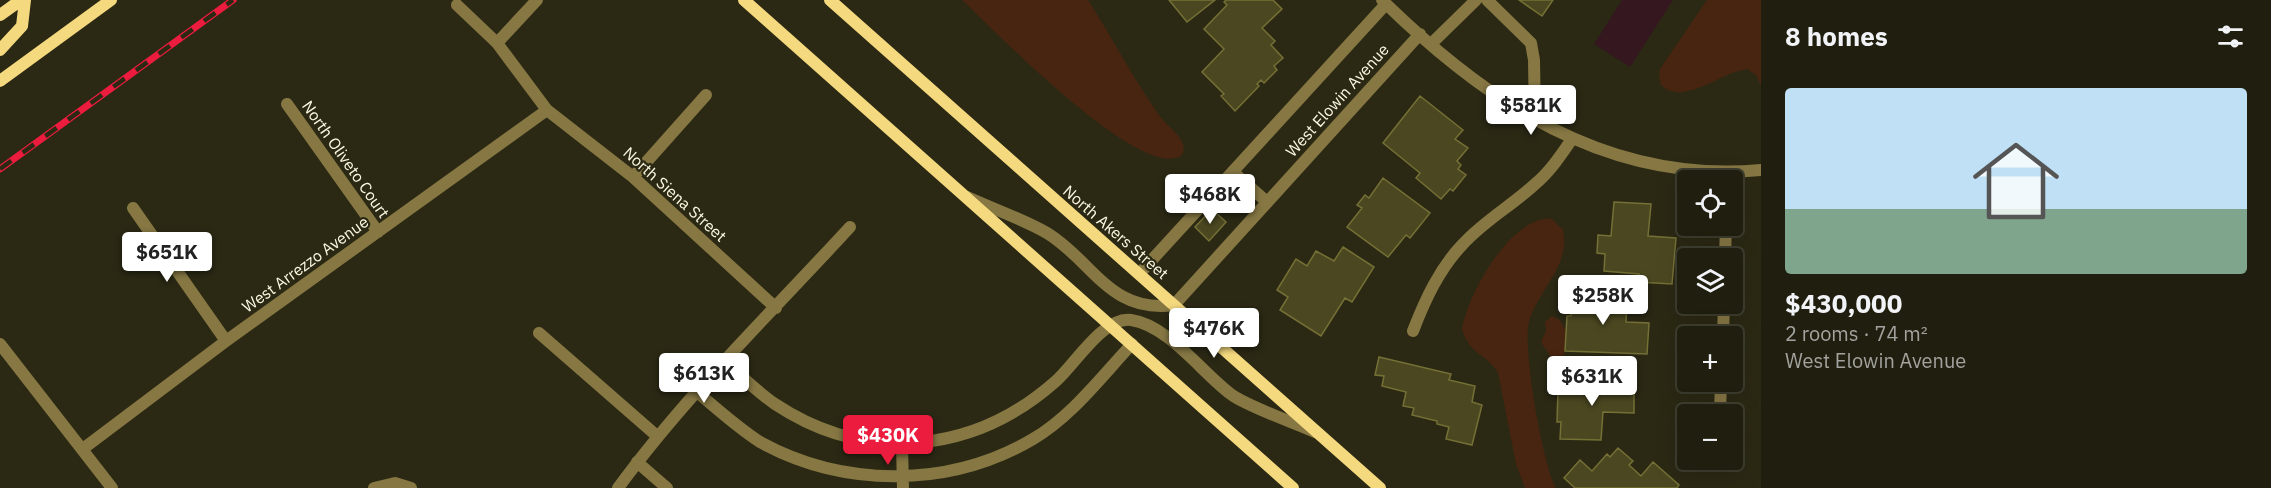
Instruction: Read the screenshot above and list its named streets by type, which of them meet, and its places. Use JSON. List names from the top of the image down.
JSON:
{
  "streets": {
    "main road": ["North Akers Street"],
    "street": [
      "West Elowin Avenue",
      "North Oliveto Court",
      "North Siena Street",
      "West Arrezzo Avenue"
    ]
  },
  "crossings": [
    ["West Elowin Avenue", "North Akers Street"],
    ["North Oliveto Court", "West Arrezzo Avenue"],
    ["North Siena Street", "West Arrezzo Avenue"]
  ],
  "page": {
    "heading": "8 homes",
    "list": [
      {
        "name": "$430,000",
        "note": "2 rooms · 74 m² · West Elowin Avenue"
      }
    ],
    "price": [
      "$581K",
      "$468K",
      "$651K",
      "$258K",
      "$476K",
      "$613K",
      "$631K",
      "$430K"
    ],
    "map_buttons": ["+", "−"]
  }
}
